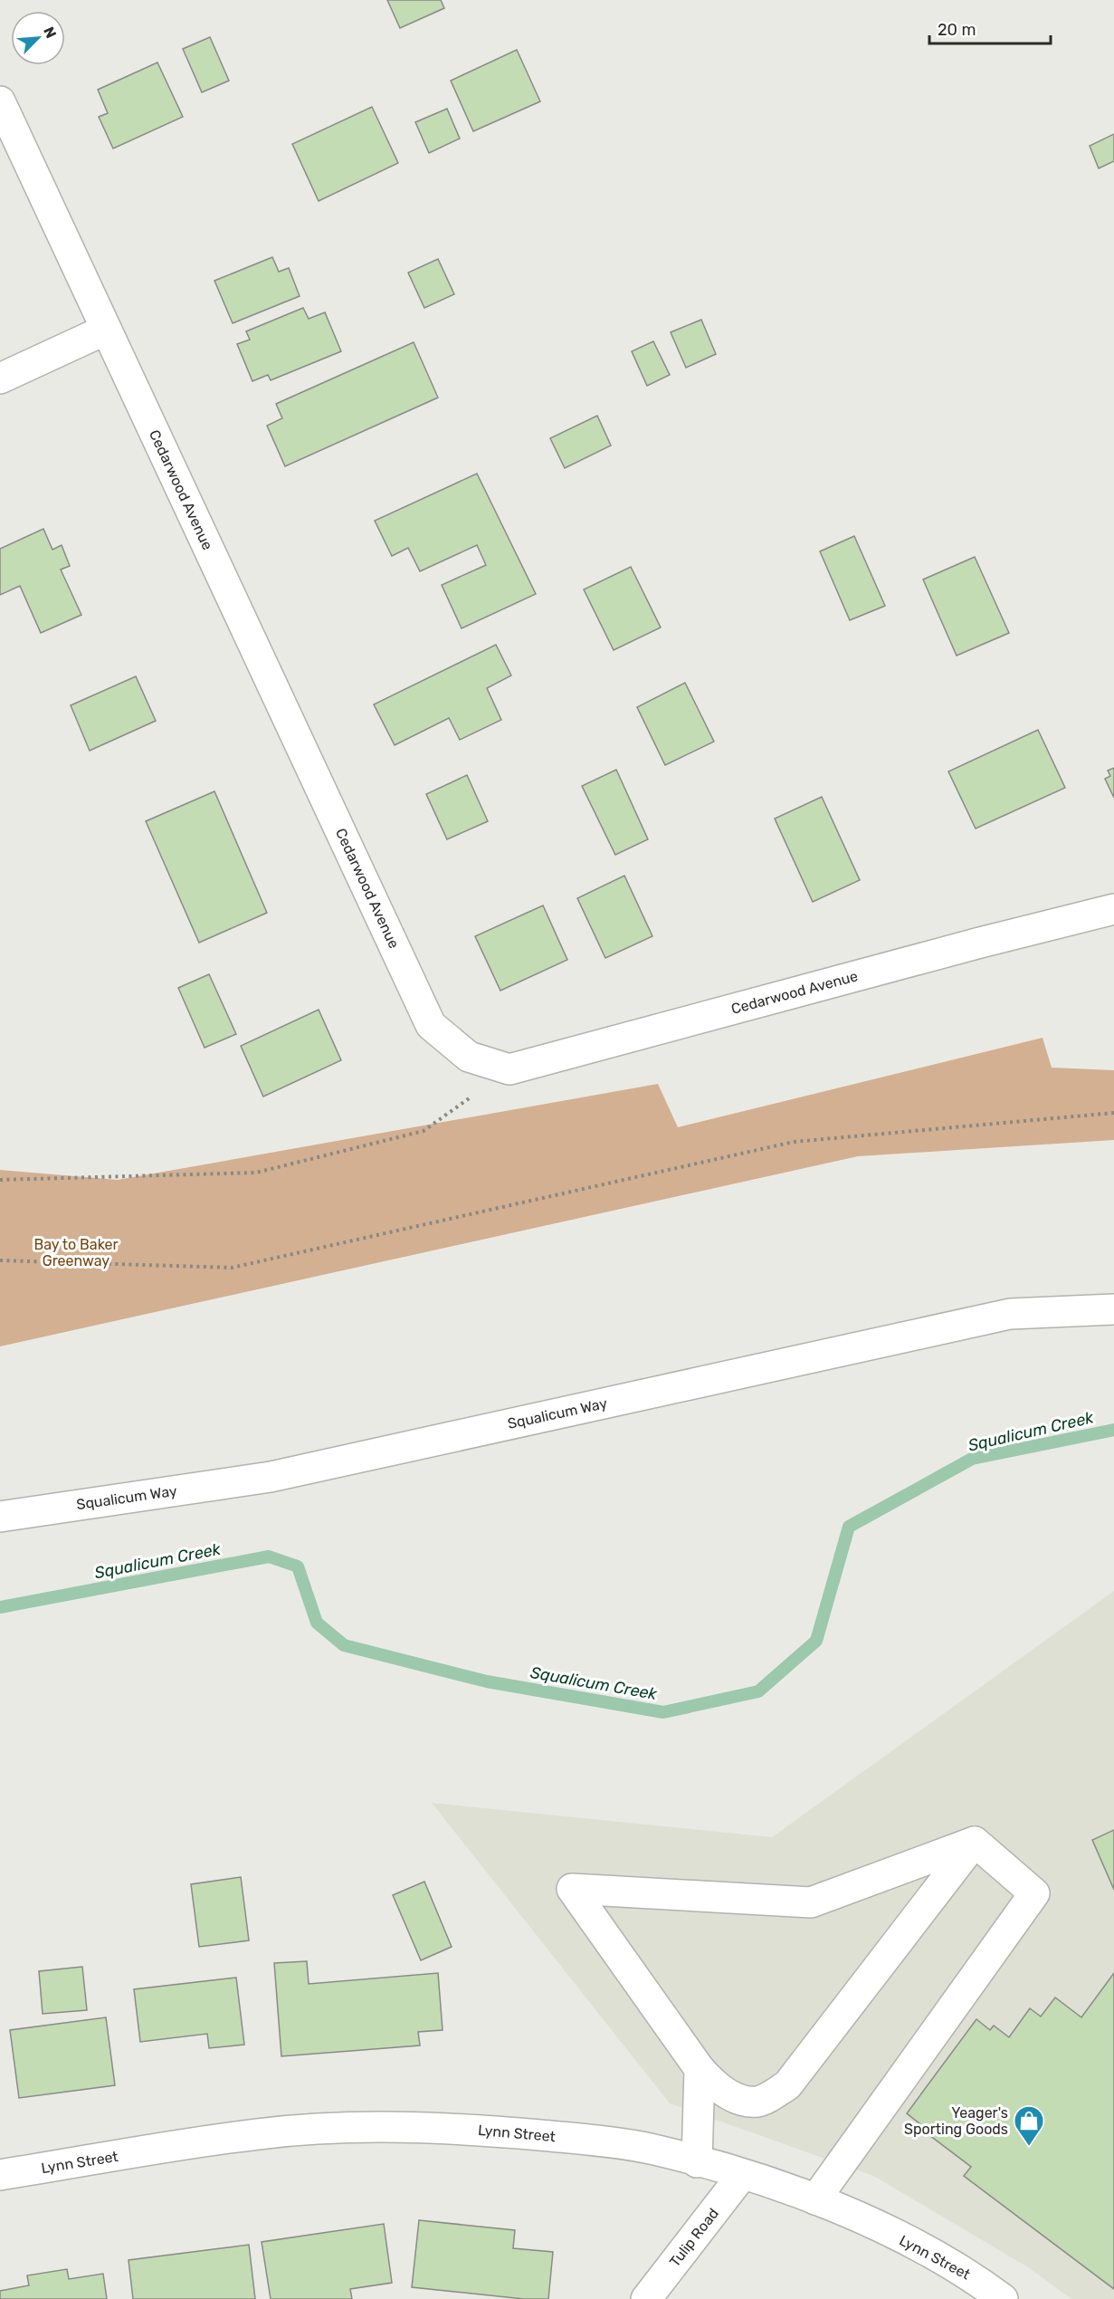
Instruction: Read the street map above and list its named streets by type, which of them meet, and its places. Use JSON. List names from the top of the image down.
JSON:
{
  "streets": {
    "street": [
      "Cedarwood Avenue",
      "Squalicum Way",
      "Lynn Street",
      "Tulip Road"
    ]
  },
  "crossings": [
    ["Lynn Street", "Tulip Road"]
  ],
  "water": ["Squalicum Creek"],
  "parks": ["Bay to Baker Greenway"],
  "places": {
    "shop": ["Yeager's Sporting Goods"]
  },
  "scale_bar": "20 m",
  "north": "top right"
}
